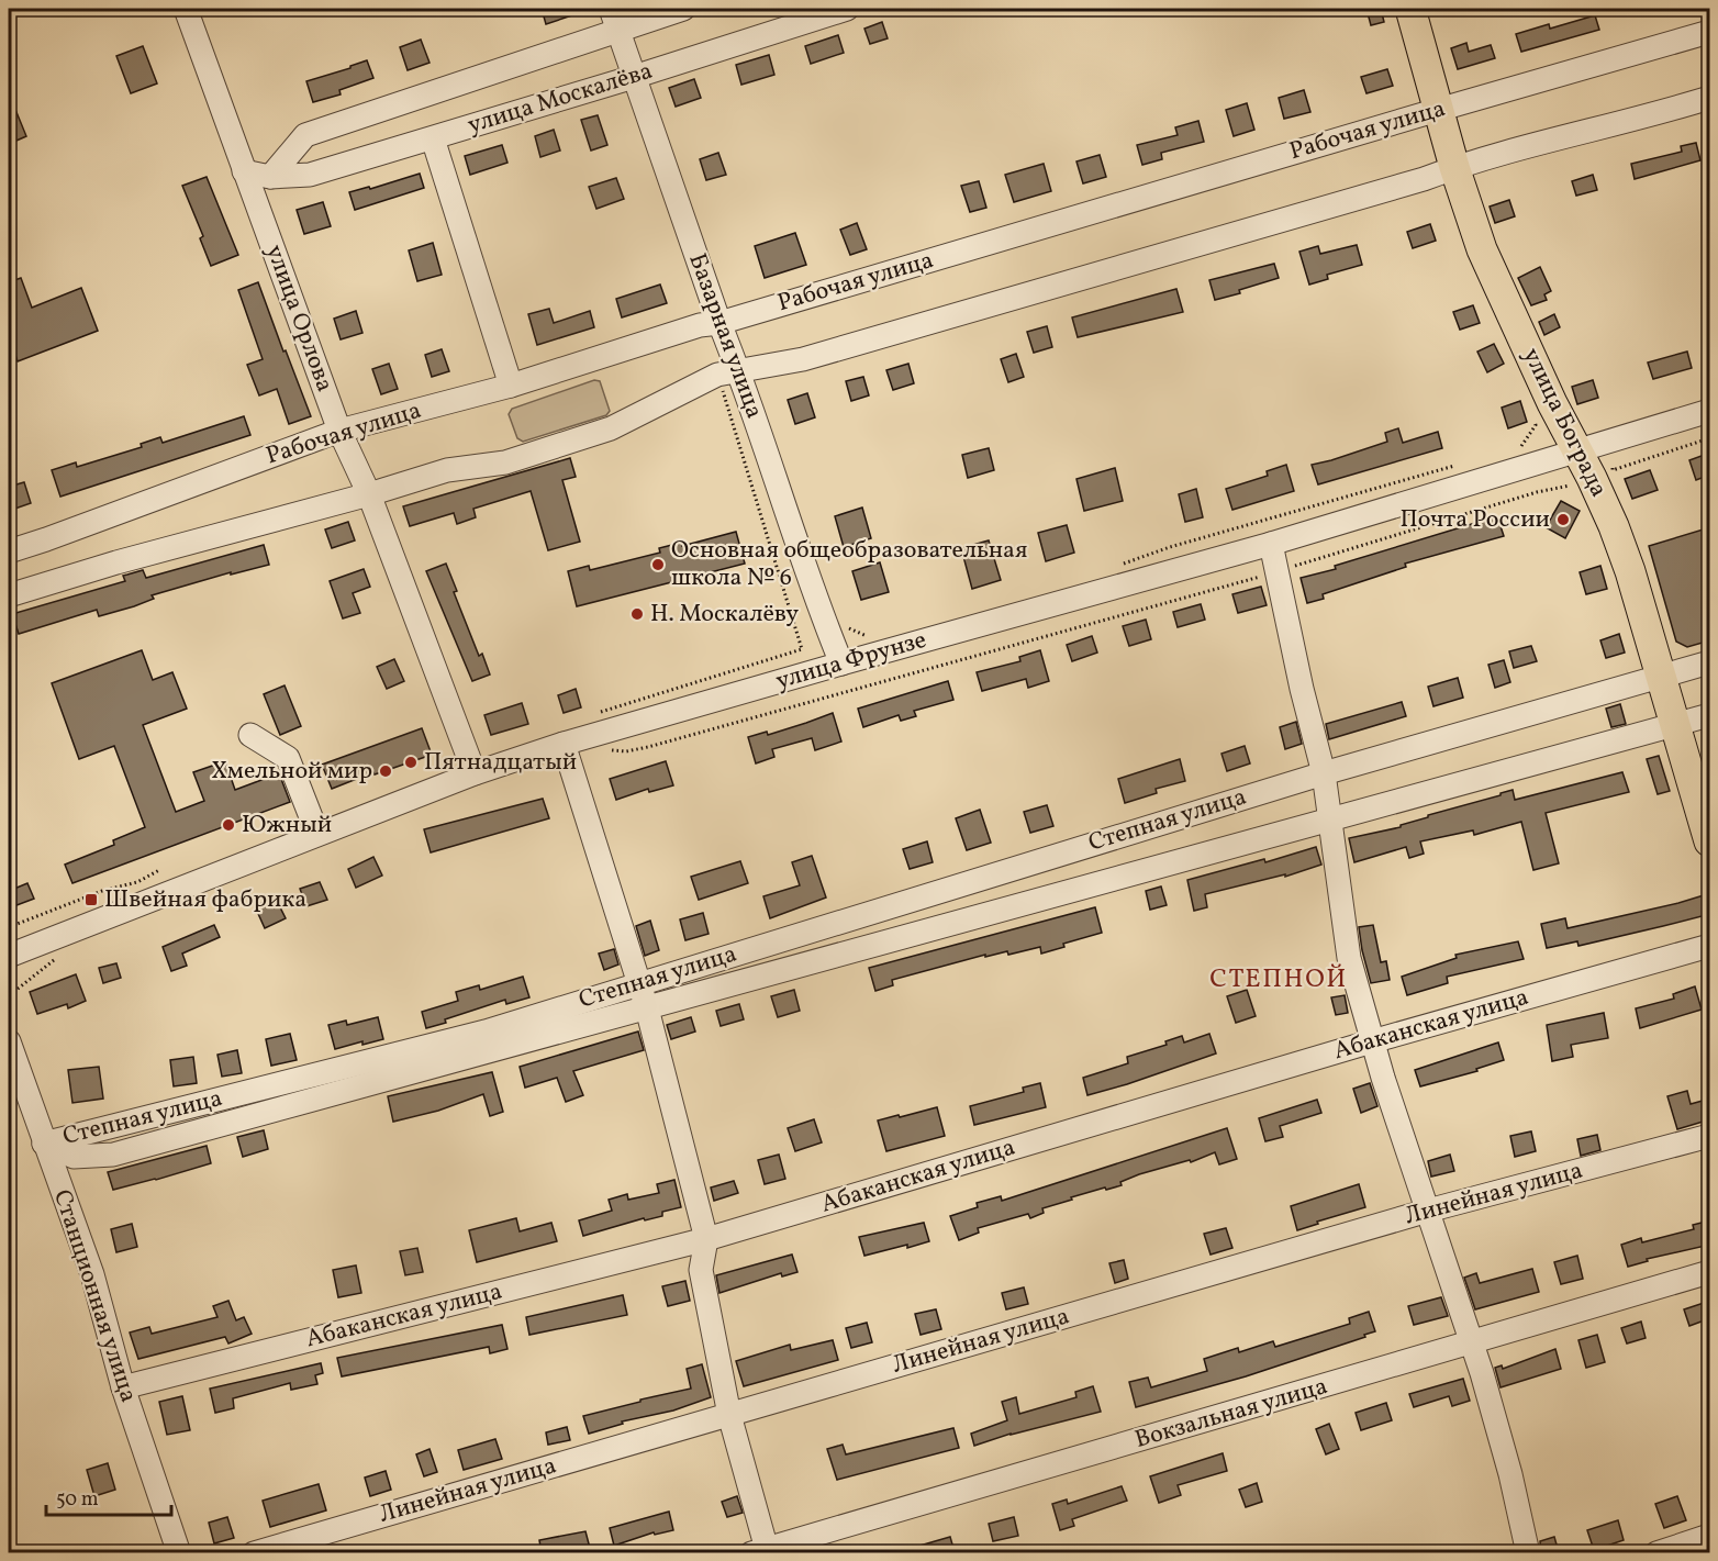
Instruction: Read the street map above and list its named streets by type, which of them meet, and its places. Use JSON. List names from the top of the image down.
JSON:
{
  "streets": {
    "main road": ["улица Бограда"],
    "street": [
      "улица Москалёва",
      "Рабочая улица",
      "улица Орлова",
      "Базарная улица",
      "улица Фрунзе",
      "Степная улица",
      "Абаканская улица",
      "Линейная улица",
      "Станционная улица",
      "Вокзальная улица"
    ]
  },
  "crossings": [
    ["улица Москалёва", "улица Орлова"],
    ["улица Москалёва", "Базарная улица"],
    ["Рабочая улица", "улица Орлова"],
    ["Рабочая улица", "Базарная улица"],
    ["Рабочая улица", "улица Бограда"],
    ["улица Орлова", "улица Фрунзе"],
    ["Базарная улица", "улица Фрунзе"],
    ["улица Бограда", "улица Фрунзе"],
    ["улица Бограда", "Степная улица"],
    ["Степная улица", "Станционная улица"],
    ["Абаканская улица", "Станционная улица"]
  ],
  "districts": ["СТЕПНОЙ"],
  "places": {
    "other": [
      "Почта России",
      "Основная общеобразовательная школа № 6",
      "Н. Москалёву",
      "Пятнадцатый",
      "Хмельной мир",
      "Южный"
    ],
    "transit": ["Швейная фабрика"]
  },
  "scale_bar": "50 m"
}
